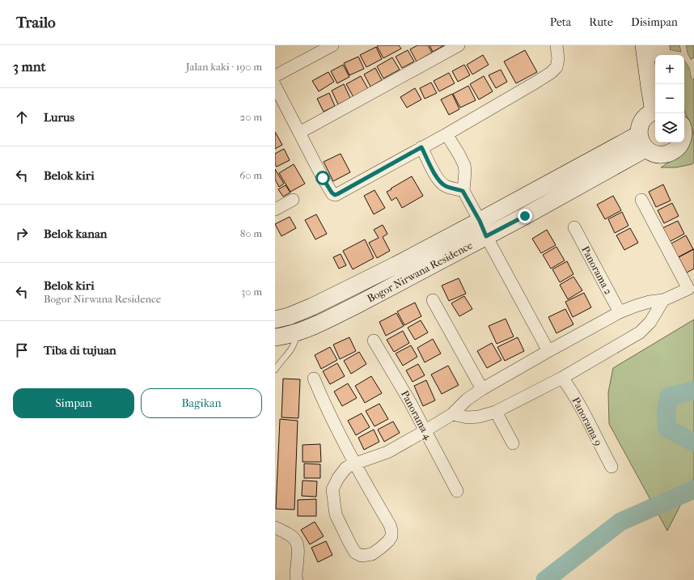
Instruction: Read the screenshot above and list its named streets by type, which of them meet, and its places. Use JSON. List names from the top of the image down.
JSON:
{
  "streets": {
    "street": [
      "Panorama 2",
      "Bogor Nirwana Residence",
      "Panorama 4",
      "Panorama 9"
    ]
  },
  "page": {
    "header": "Trailo",
    "nav": ["Peta", "Rute", "Disimpan"],
    "heading": ["3 mnt", "Jalan kaki · 190 m"],
    "map_buttons": ["+", "−"],
    "list": [
      ["Lurus", "20 m"],
      ["Belok kiri", "60 m"],
      ["Belok kanan", "80 m"],
      ["Belok kiri", "Bogor Nirwana Residence", "30 m"],
      "Tiba di tujuan"
    ],
    "buttons": ["Simpan", "Bagikan"]
  }
}
